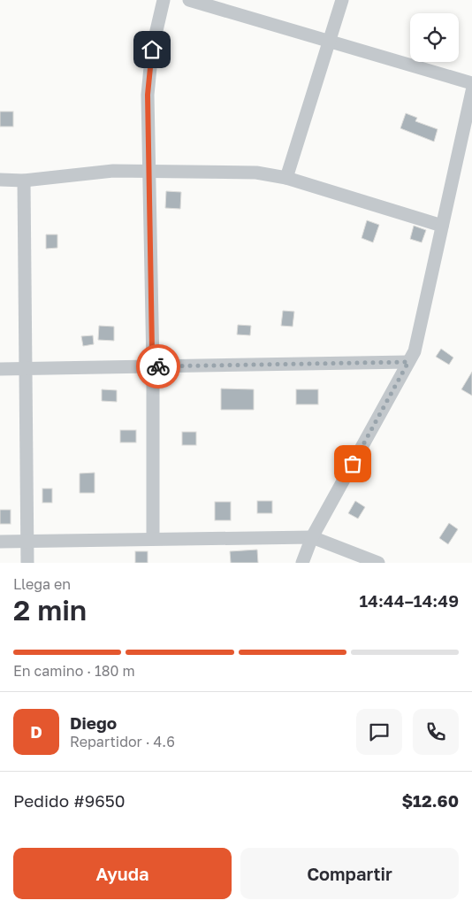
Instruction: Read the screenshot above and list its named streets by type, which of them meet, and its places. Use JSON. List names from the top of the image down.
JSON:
{
  "page": {
    "heading": ["2 min", "Llega en", "14:44–14:49"],
    "panel": [
      "Diego",
      "Repartidor · 4.6",
      "Pedido #9650",
      "$12.60"
    ],
    "bar": "En camino · 180 m",
    "round": "D",
    "buttons": ["Ayuda", "Compartir"]
  }
}
